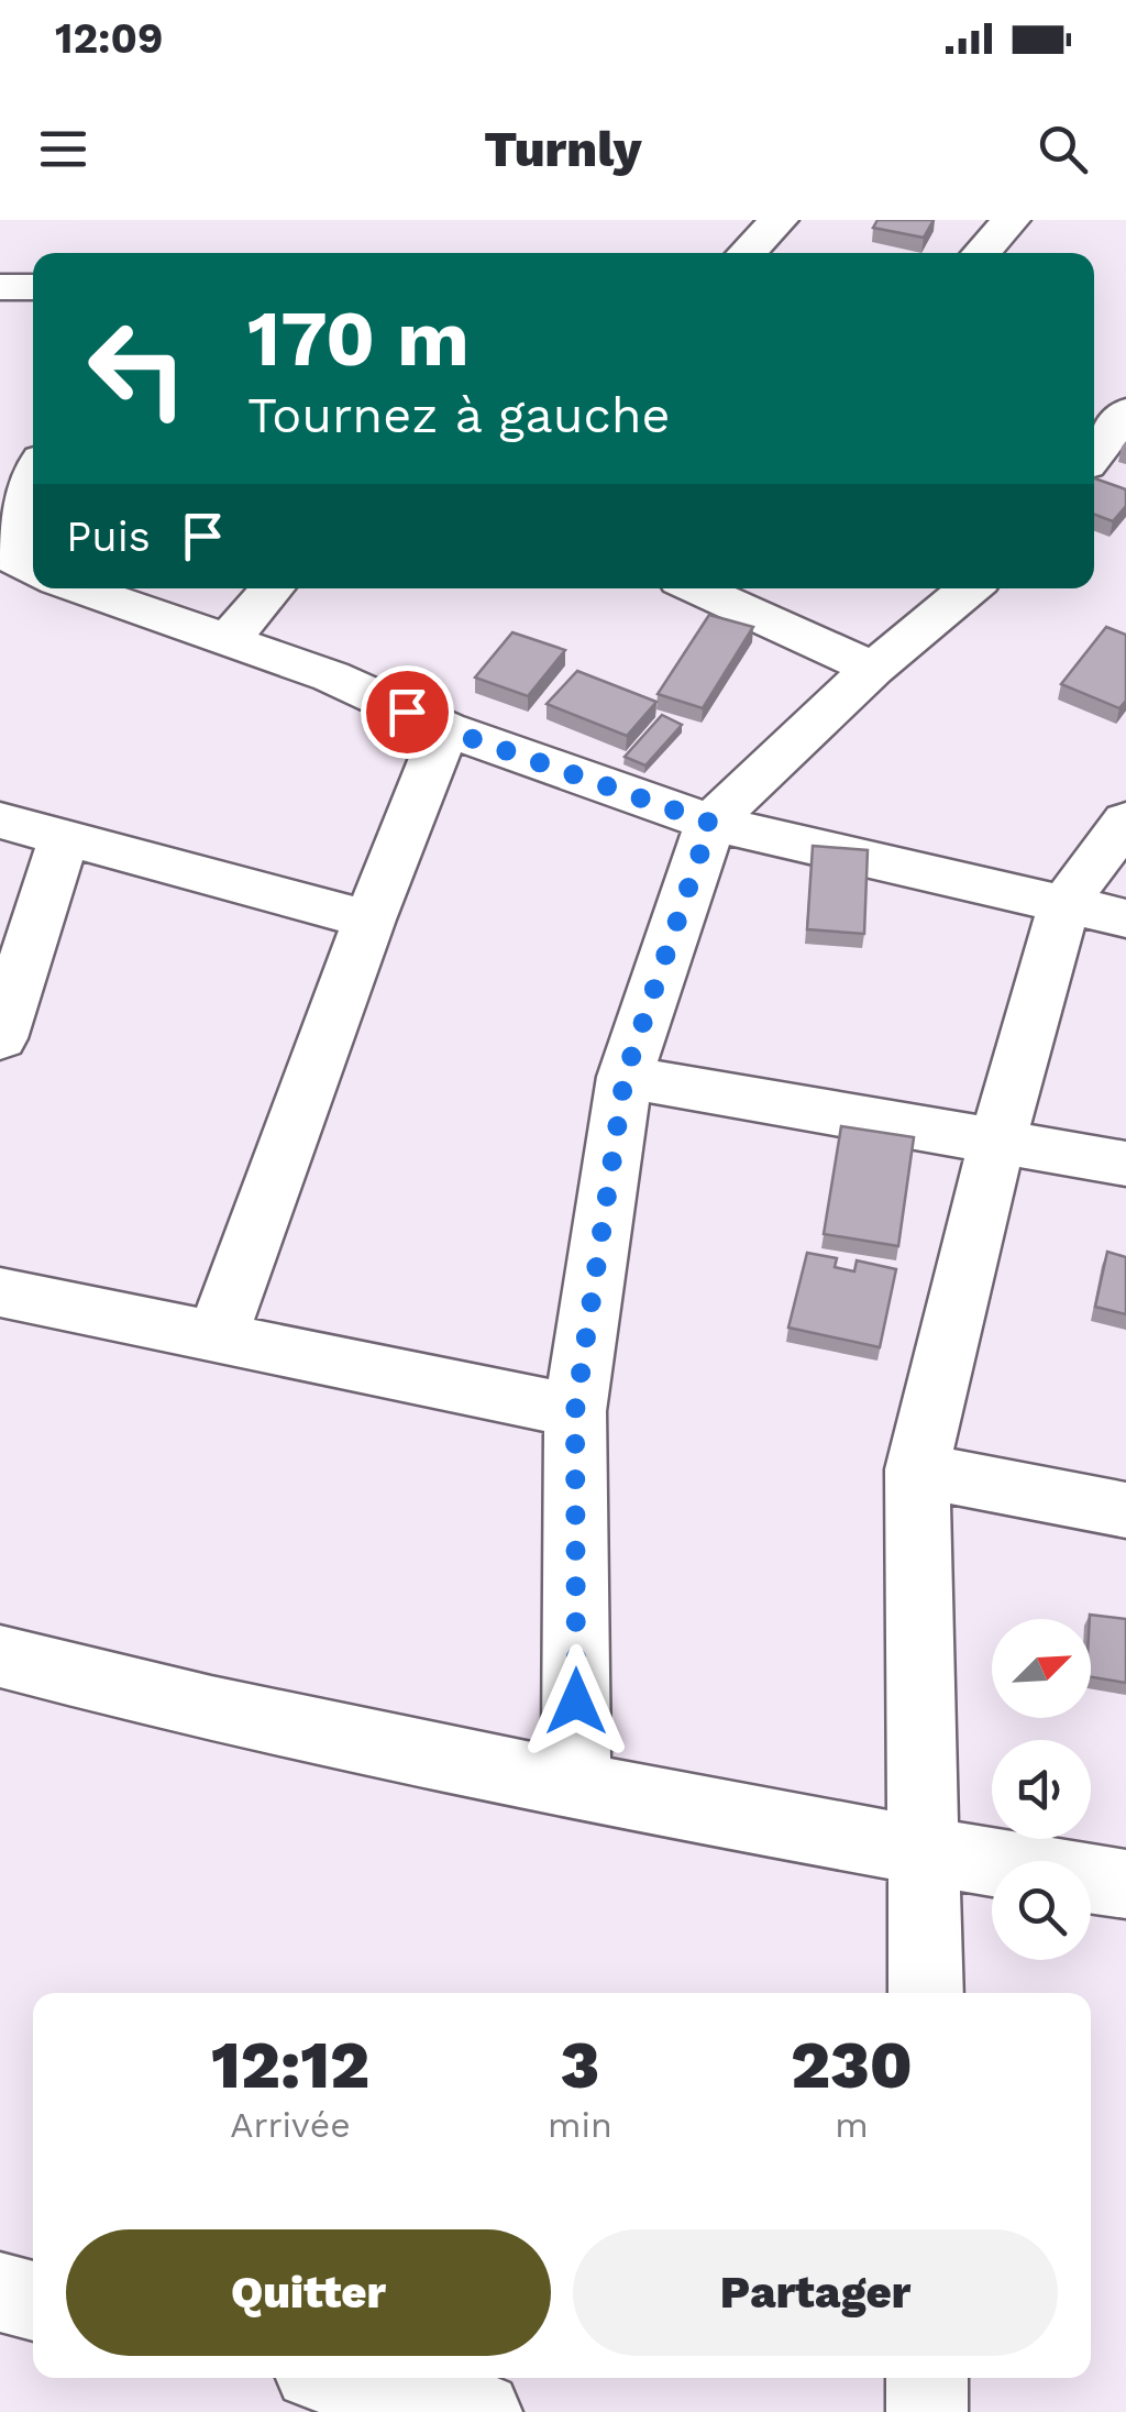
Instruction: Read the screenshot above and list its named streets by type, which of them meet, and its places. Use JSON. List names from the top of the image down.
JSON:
{
  "north": "top right",
  "page": {
    "status": "12:09",
    "header": "Turnly",
    "turn": ["170 m", "Tournez à gauche"],
    "then": "Puis",
    "eta": [
      "12:12",
      "Arrivée",
      "3",
      "min",
      "230",
      "m"
    ],
    "buttons": ["Quitter", "Partager"]
  }
}
